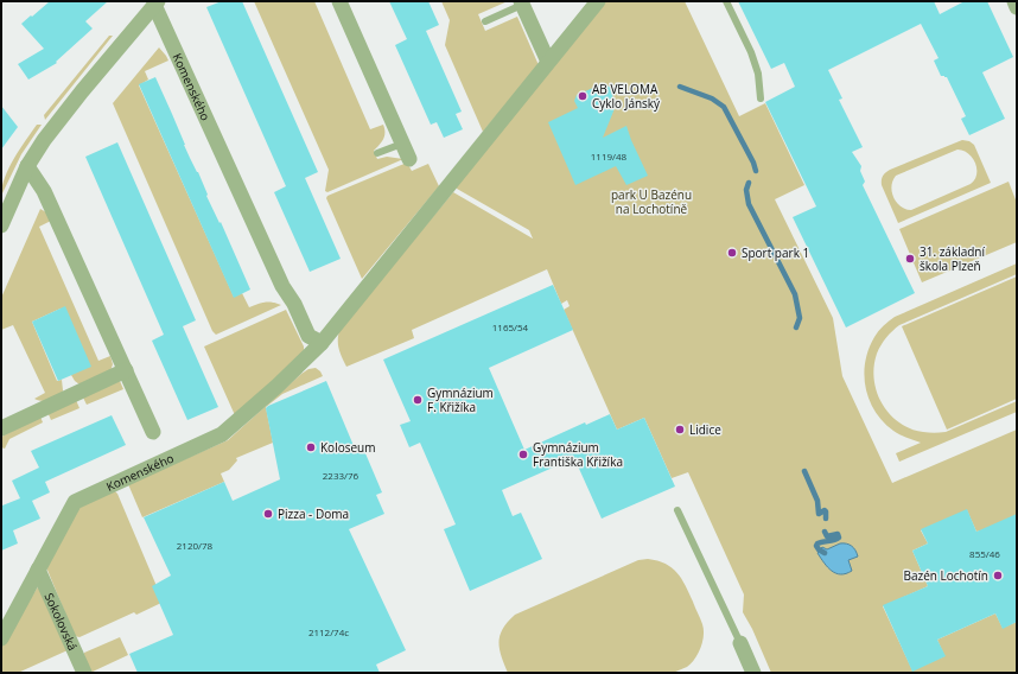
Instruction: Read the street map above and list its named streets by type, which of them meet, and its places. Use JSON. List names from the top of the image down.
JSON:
{
  "streets": {
    "street": ["Komenského", "Sokolovská"]
  },
  "crossings": [
    ["Komenského", "Sokolovská"]
  ],
  "parks": ["park U Bazénu na Lochotíně"],
  "places": [
    "AB VELOMA Cyklo Jánský",
    "Sport park 1",
    "31. základní škola Plzeň",
    "Gymnázium F. Křižíka",
    "Lidice",
    "Koloseum",
    "Gymnázium Františka Křižíka",
    "Pizza - Doma",
    "Bazén Lochotín"
  ],
  "house_numbers": [
    "1119/48",
    "1165/54",
    "2233/76",
    "2120/78",
    "855/46",
    "2112/74c"
  ]
}
